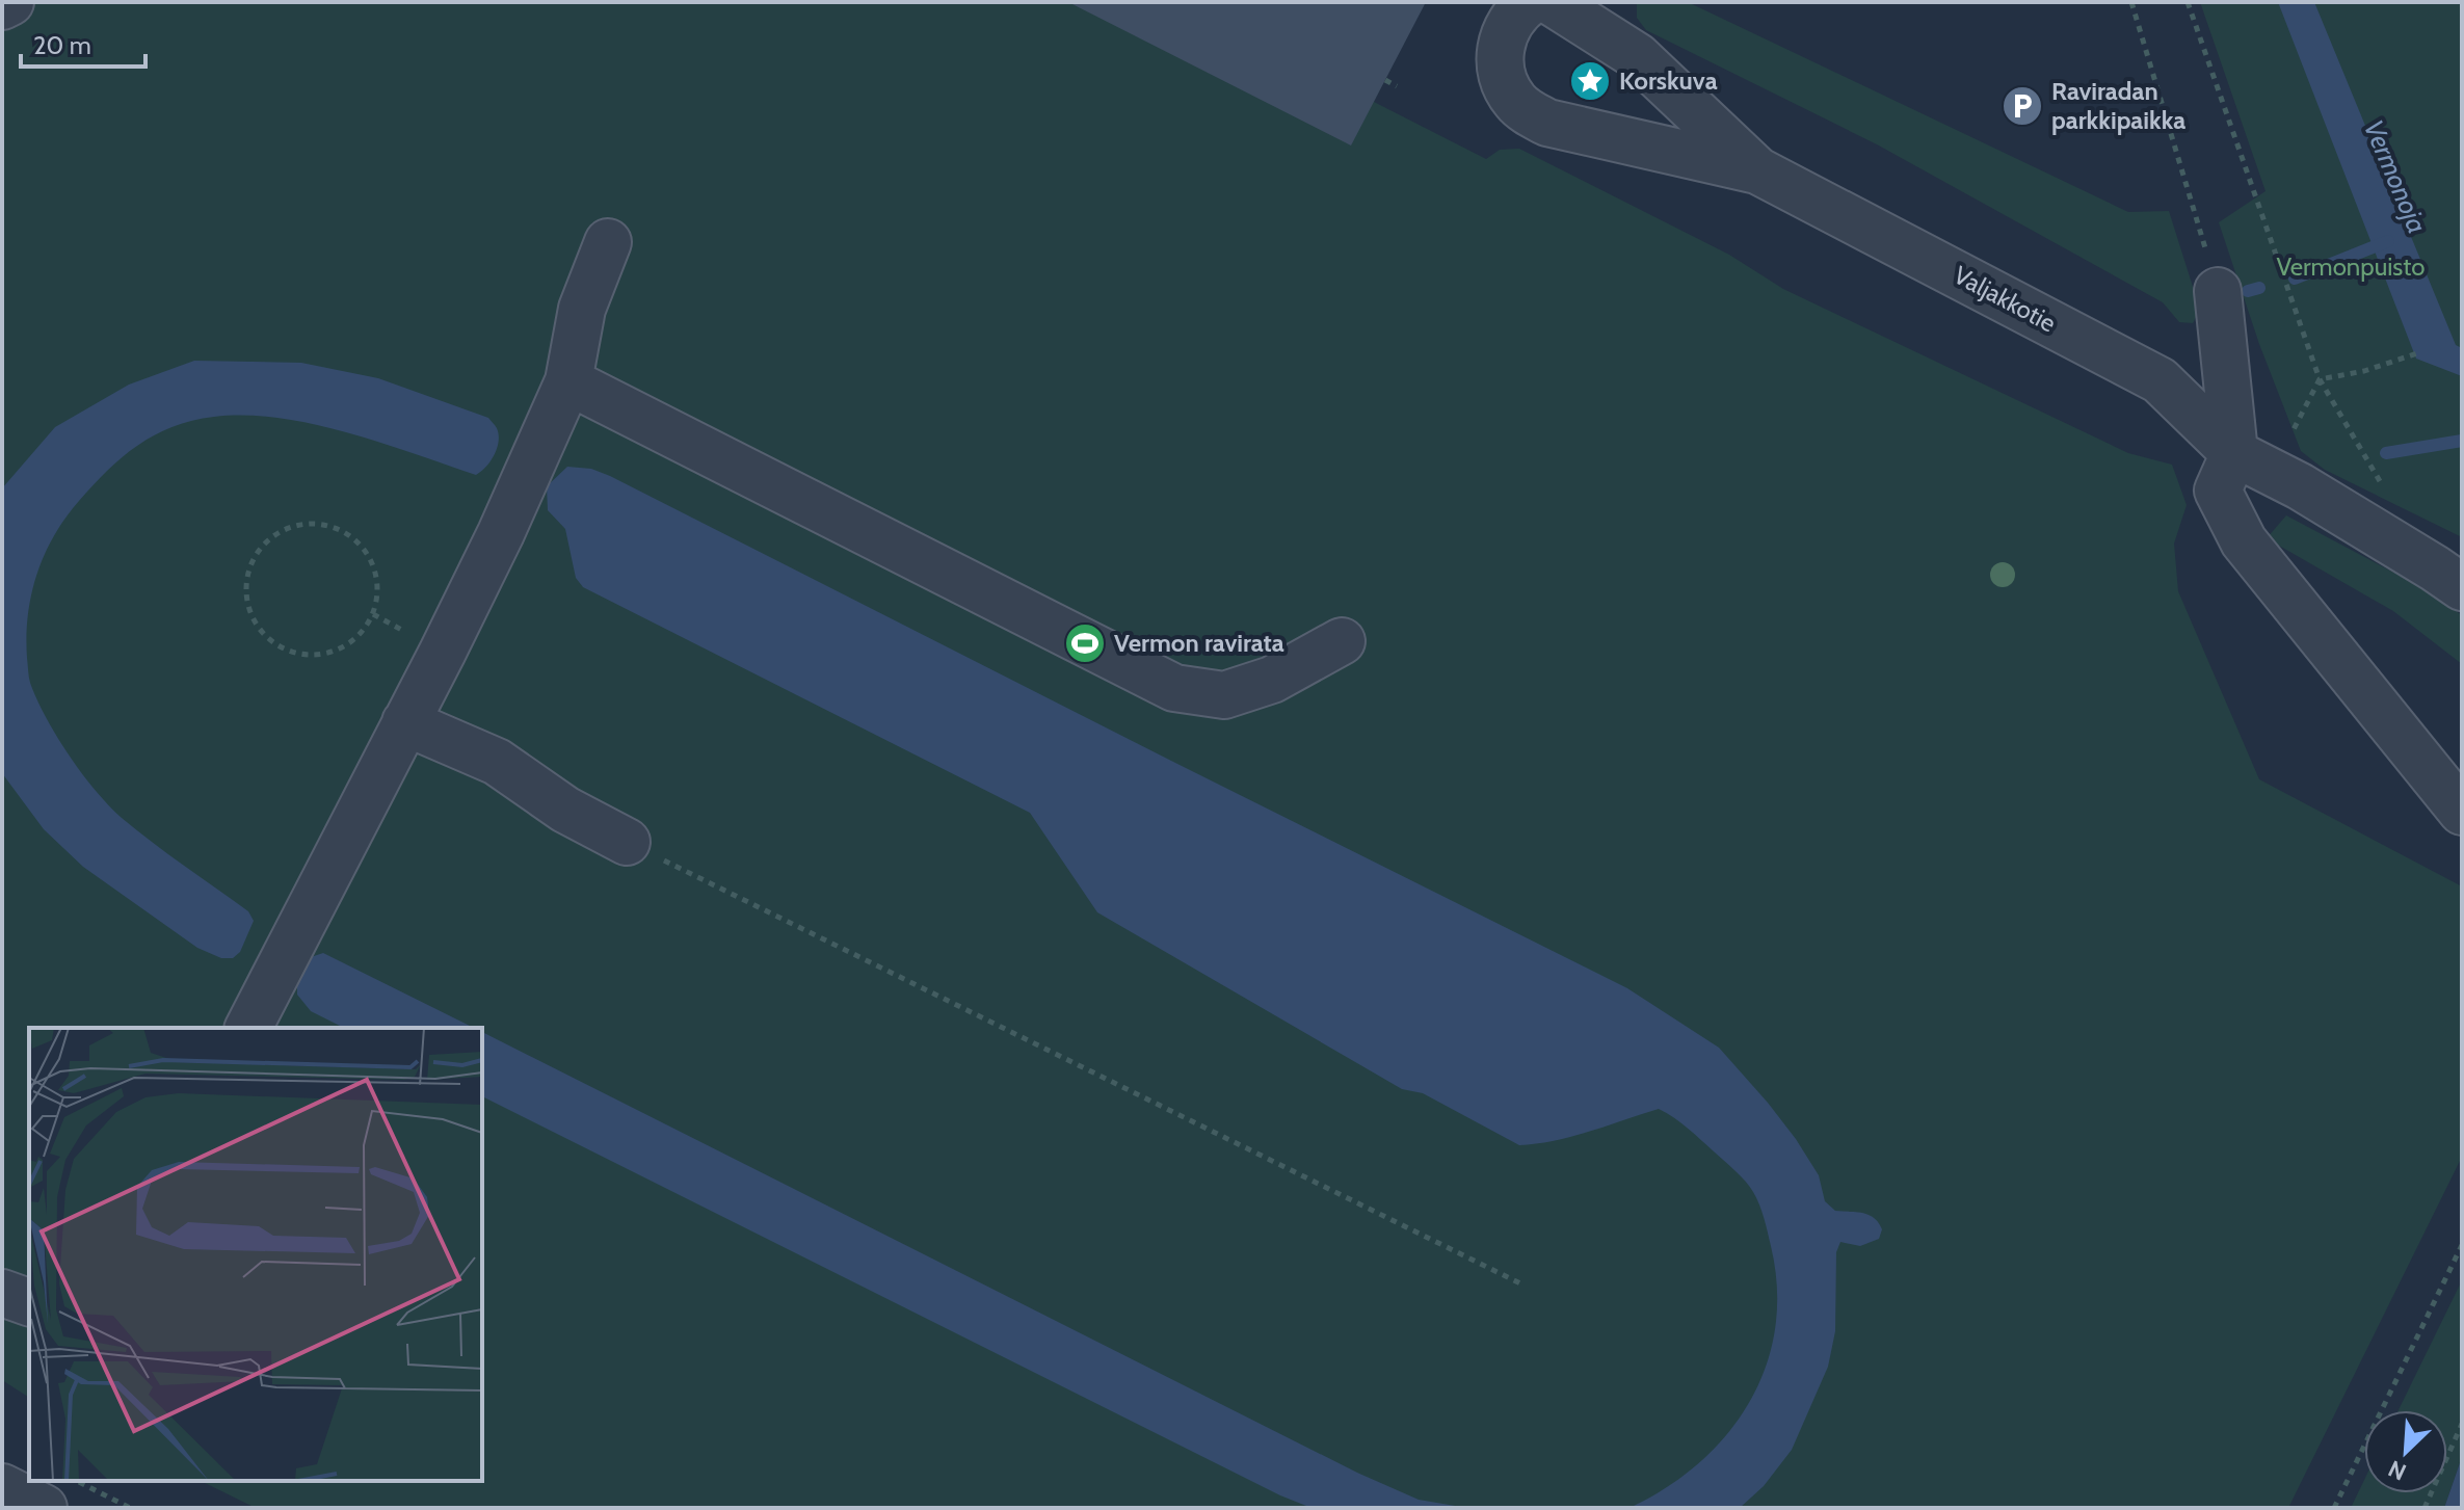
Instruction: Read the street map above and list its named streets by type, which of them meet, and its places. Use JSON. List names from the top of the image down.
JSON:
{
  "streets": {
    "street": ["Valjakkotie"]
  },
  "water": ["Vermonoja"],
  "parks": ["Vermonpuisto"],
  "places": {
    "place": ["Korskuva"],
    "parking": ["Raviradan parkkipaikka"],
    "sports": ["Vermon ravirata"]
  },
  "scale_bar": "20 m",
  "north": "bottom left"
}
